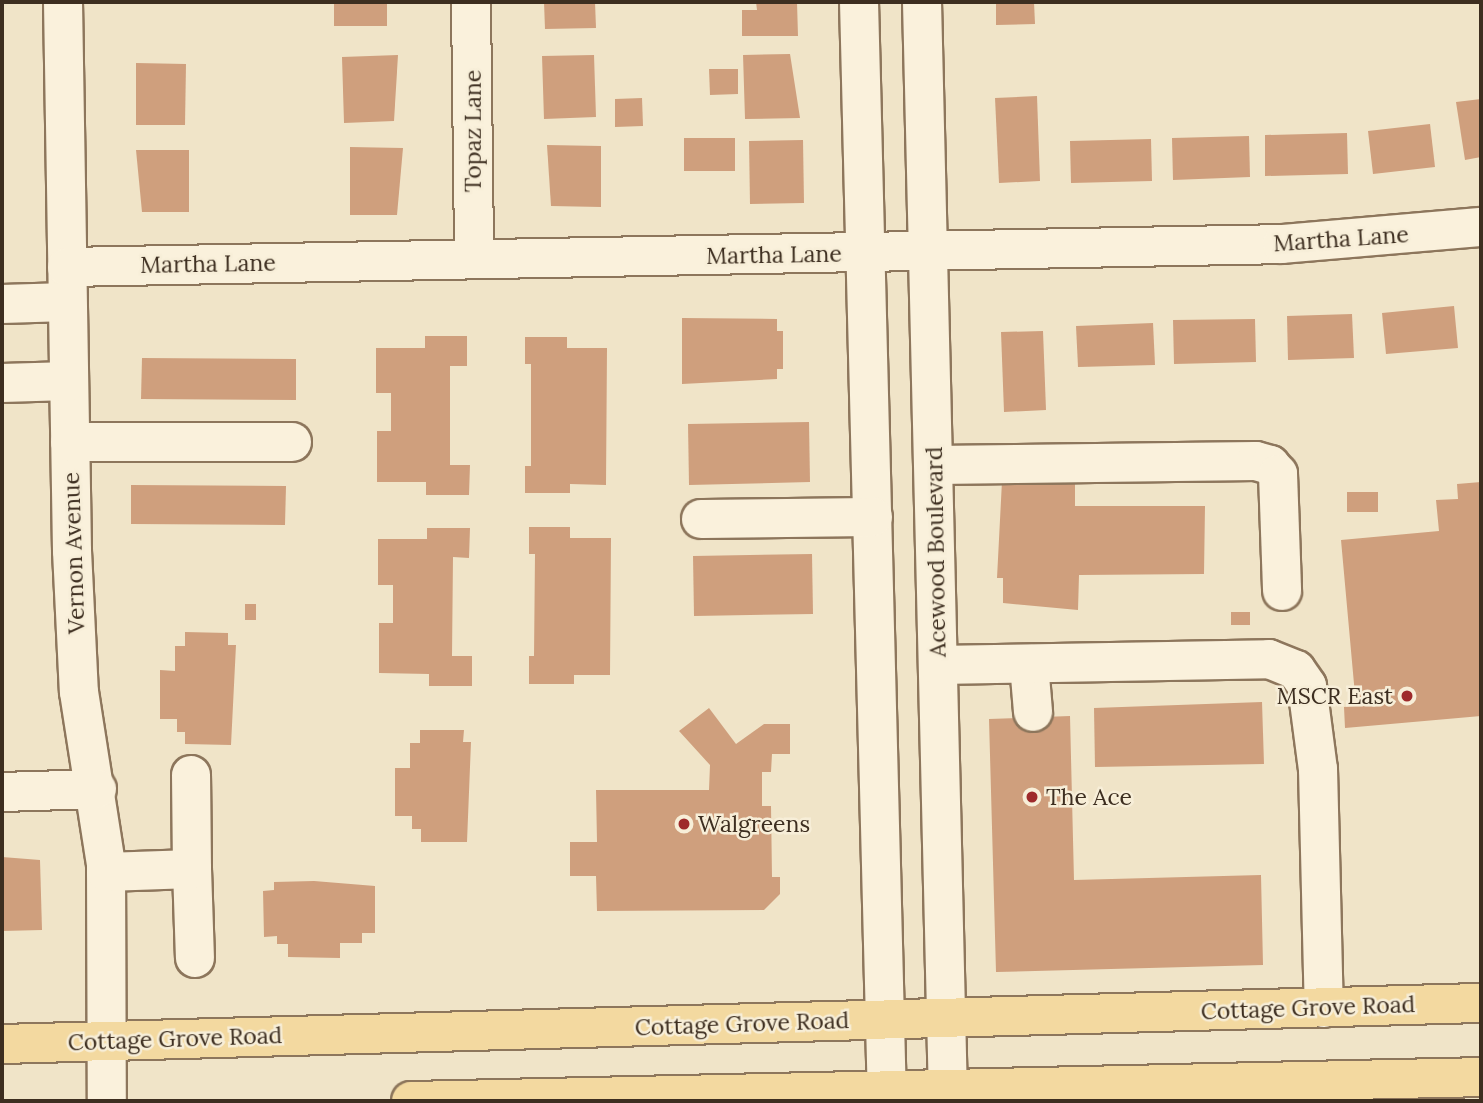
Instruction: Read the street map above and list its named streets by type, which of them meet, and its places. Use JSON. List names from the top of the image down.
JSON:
{
  "streets": {
    "main road": ["Cottage Grove Road"],
    "street": [
      "Topaz Lane",
      "Martha Lane",
      "Acewood Boulevard",
      "Vernon Avenue"
    ]
  },
  "crossings": [
    ["Topaz Lane", "Martha Lane"],
    ["Martha Lane", "Acewood Boulevard"],
    ["Martha Lane", "Vernon Avenue"],
    ["Acewood Boulevard", "Cottage Grove Road"],
    ["Vernon Avenue", "Cottage Grove Road"]
  ],
  "places": ["MSCR East", "The Ace", "Walgreens"]
}
